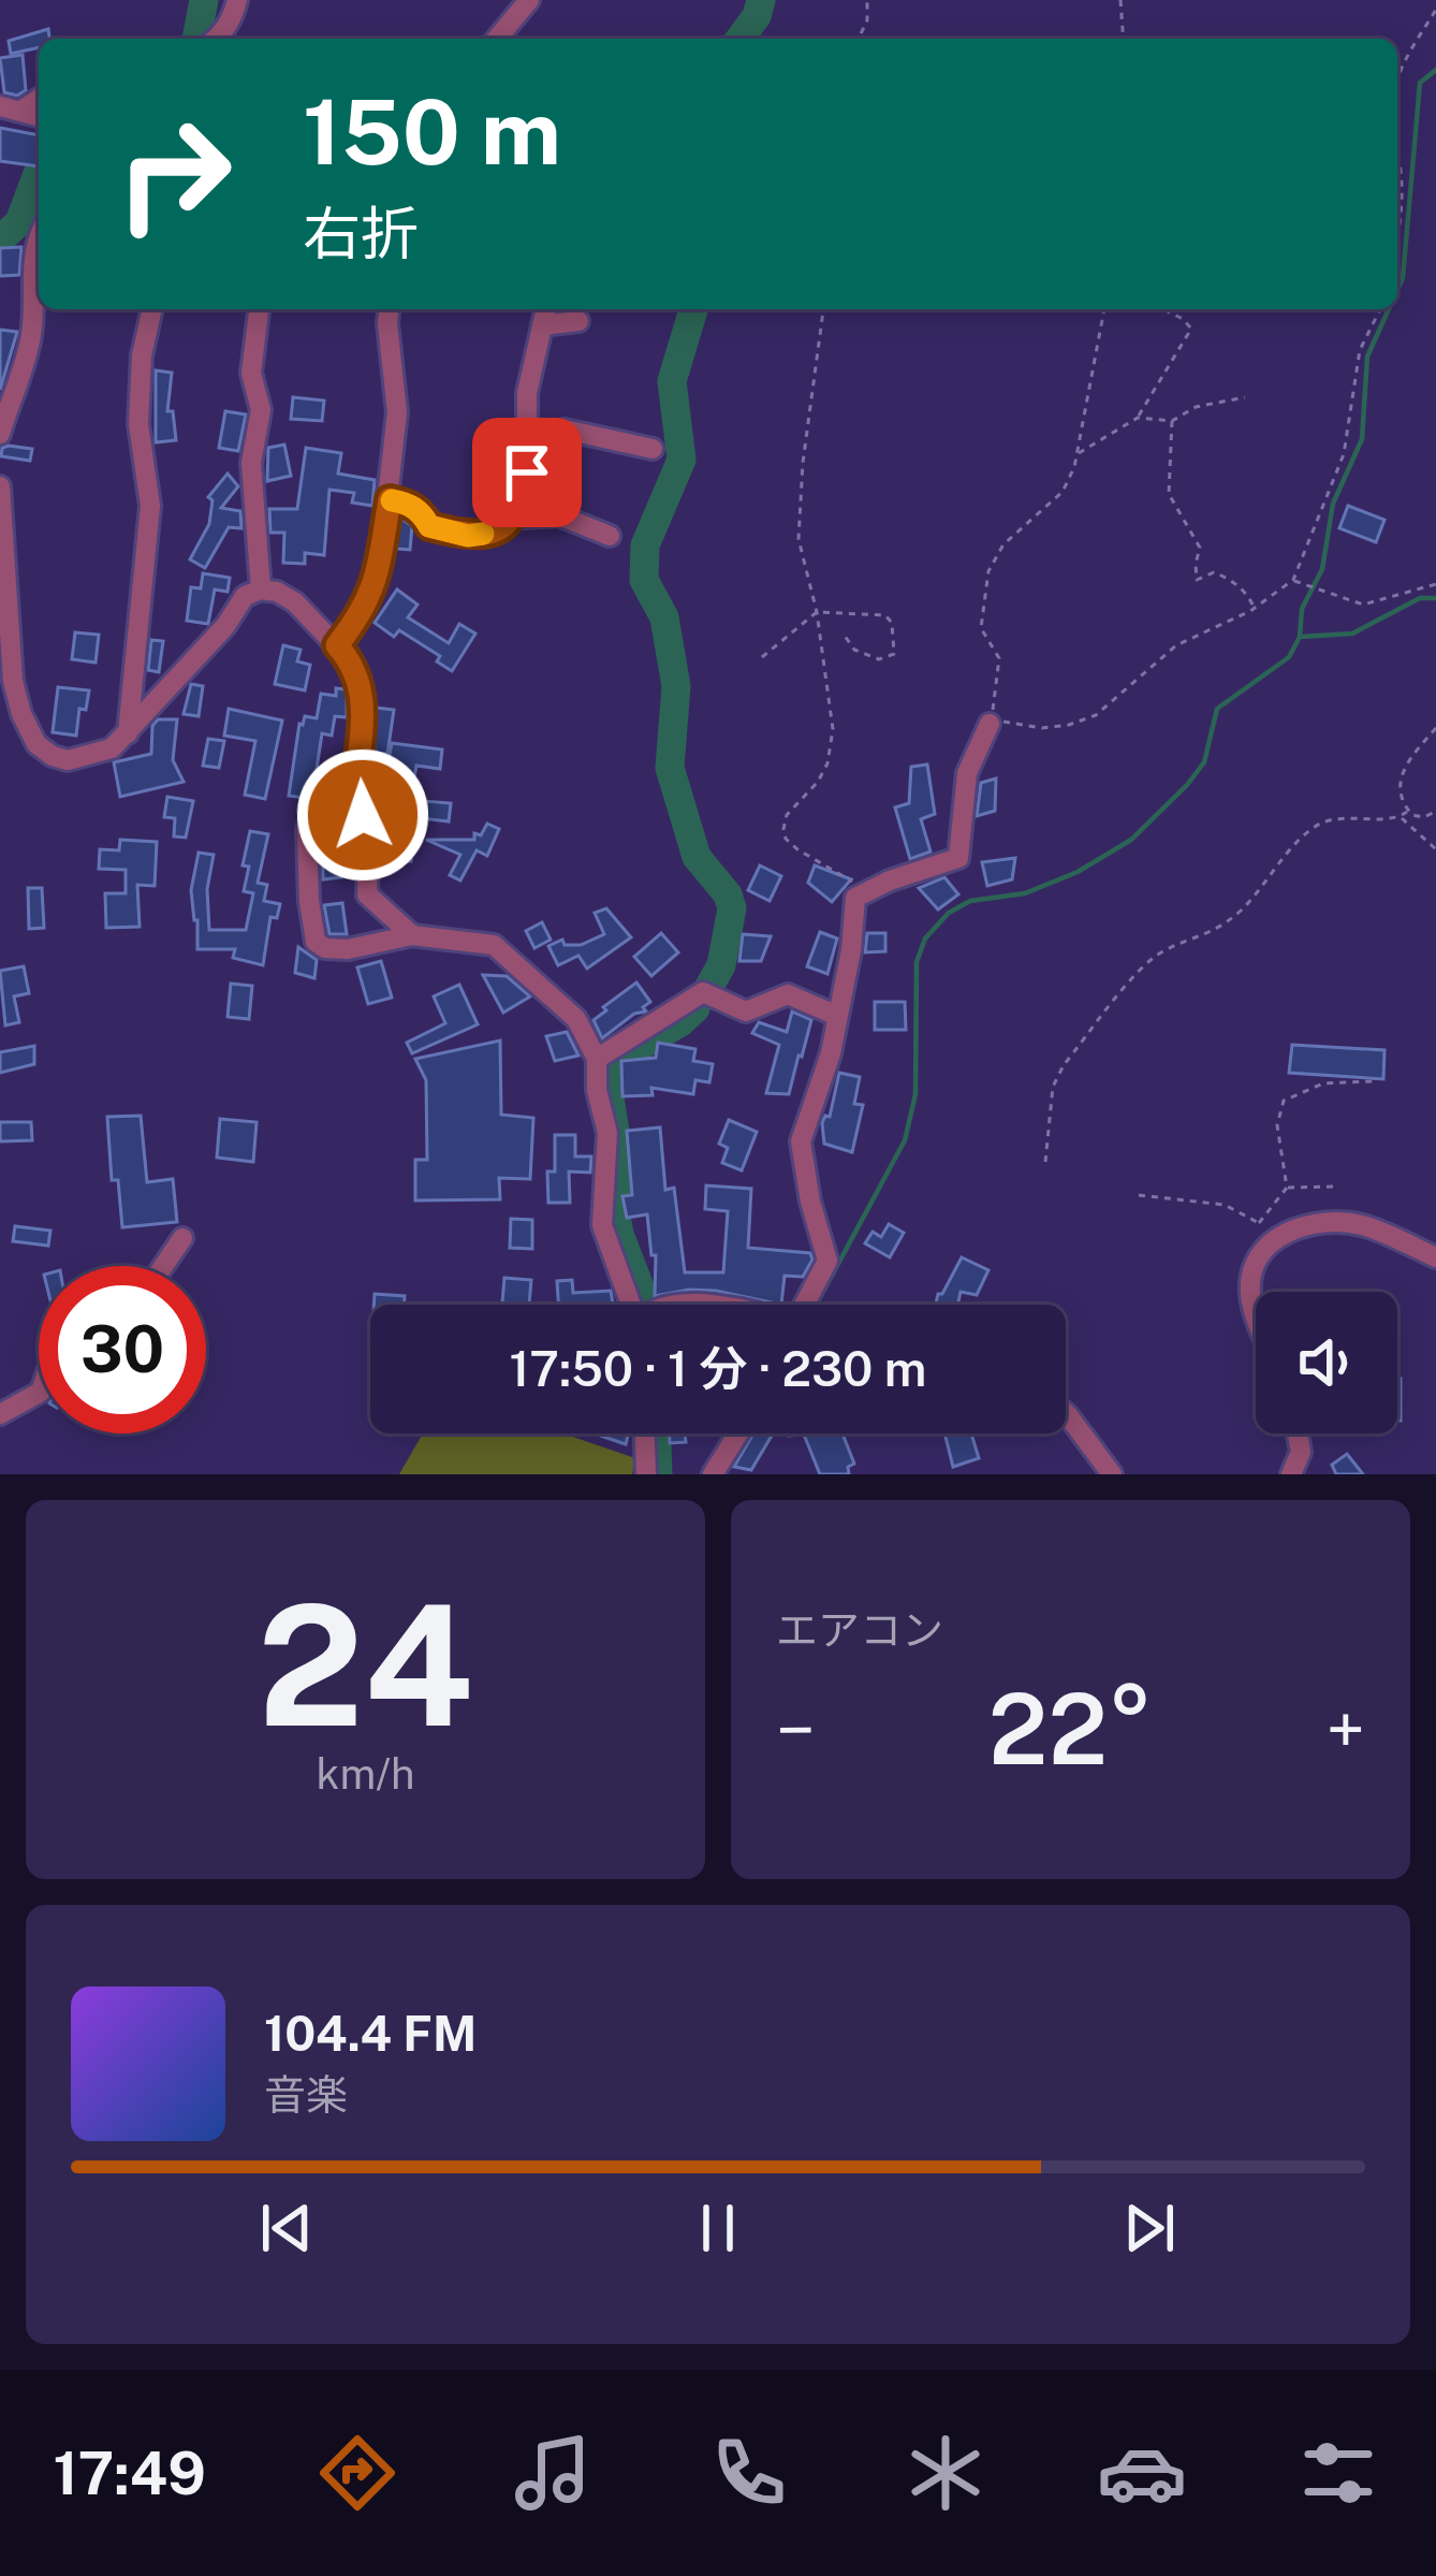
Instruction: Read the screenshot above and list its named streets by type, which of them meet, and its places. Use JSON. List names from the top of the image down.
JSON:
{
  "page": {
    "turn": ["150 m", "右折"],
    "limit": "30",
    "trip": "17:50 · 1 分 · 230 m",
    "tile": [
      ["24", "km/h"],
      "エアコン"
    ],
    "heat": ["−", "22°", "+"],
    "song": ["104.4 FM", "音楽"],
    "tabs": "17:49"
  }
}
